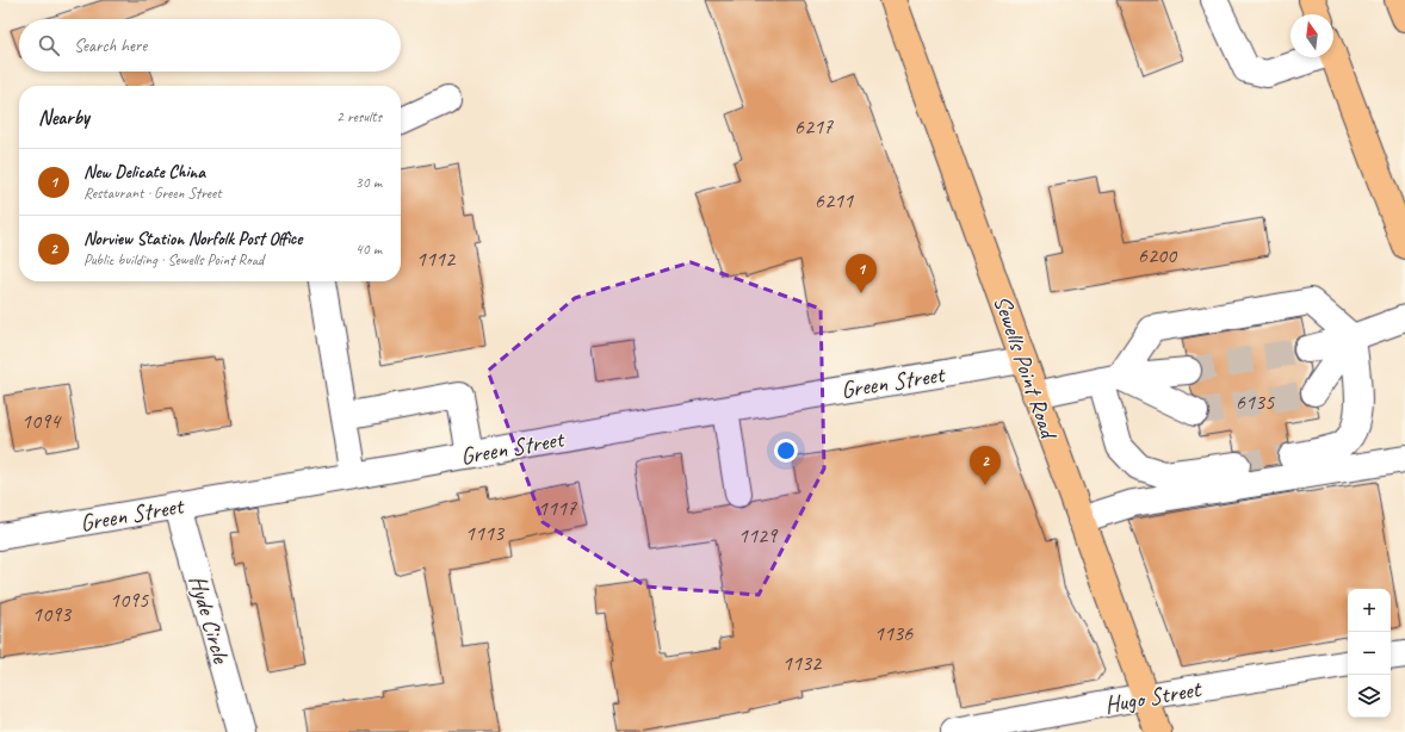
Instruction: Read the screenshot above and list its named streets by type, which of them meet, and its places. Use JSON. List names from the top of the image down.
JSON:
{
  "streets": {
    "main road": ["Sewells Point Road"],
    "street": ["Green Street", "Hyde Circle", "Hugo Street"]
  },
  "crossings": [
    ["Sewells Point Road", "Green Street"],
    ["Sewells Point Road", "Hugo Street"],
    ["Green Street", "Hyde Circle"]
  ],
  "house_numbers": [
    "6217",
    "6211",
    "6200",
    "1112",
    "6135",
    "1094",
    "1117",
    "1113",
    "1129",
    "1095",
    "1093",
    "1136",
    "1132"
  ],
  "north": "top",
  "page": {
    "search": "Search here",
    "heading": ["Nearby", "2 results"],
    "list": [
      {
        "mark": "1",
        "name": "New Delicate China",
        "note": "Restaurant · Green Street",
        "value": "30 m"
      },
      {
        "mark": "2",
        "name": "Norview Station Norfolk Post Office",
        "note": "Public building · Sewells Point Road",
        "value": "40 m"
      }
    ],
    "pins": ["1", "2"],
    "map_buttons": ["+", "−"]
  }
}
